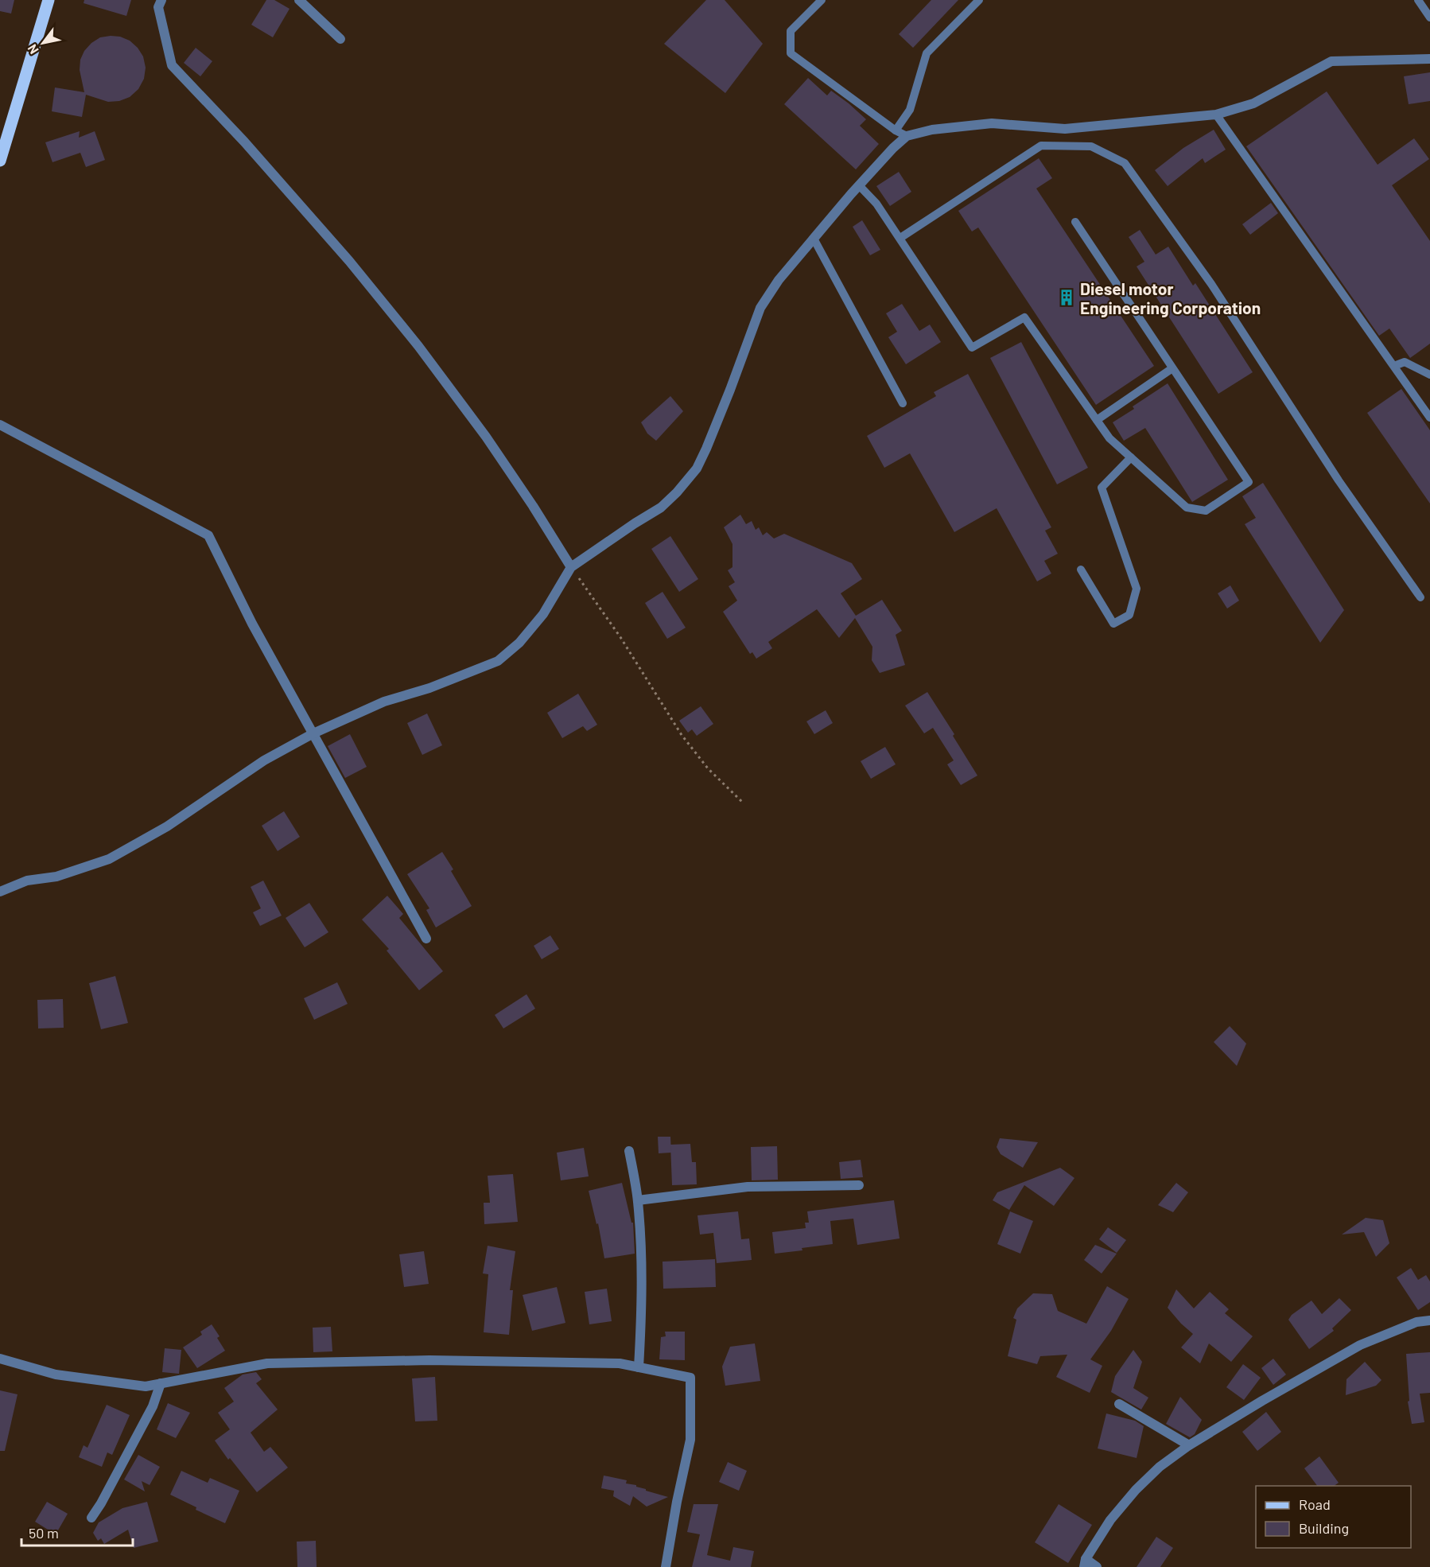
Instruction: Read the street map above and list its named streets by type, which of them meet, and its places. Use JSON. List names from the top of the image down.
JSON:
{
  "places": {
    "building": ["Diesel motor Engineering Corporation"]
  },
  "legend": ["Road", "Building"],
  "scale_bar": "50 m",
  "north": "bottom left"
}
